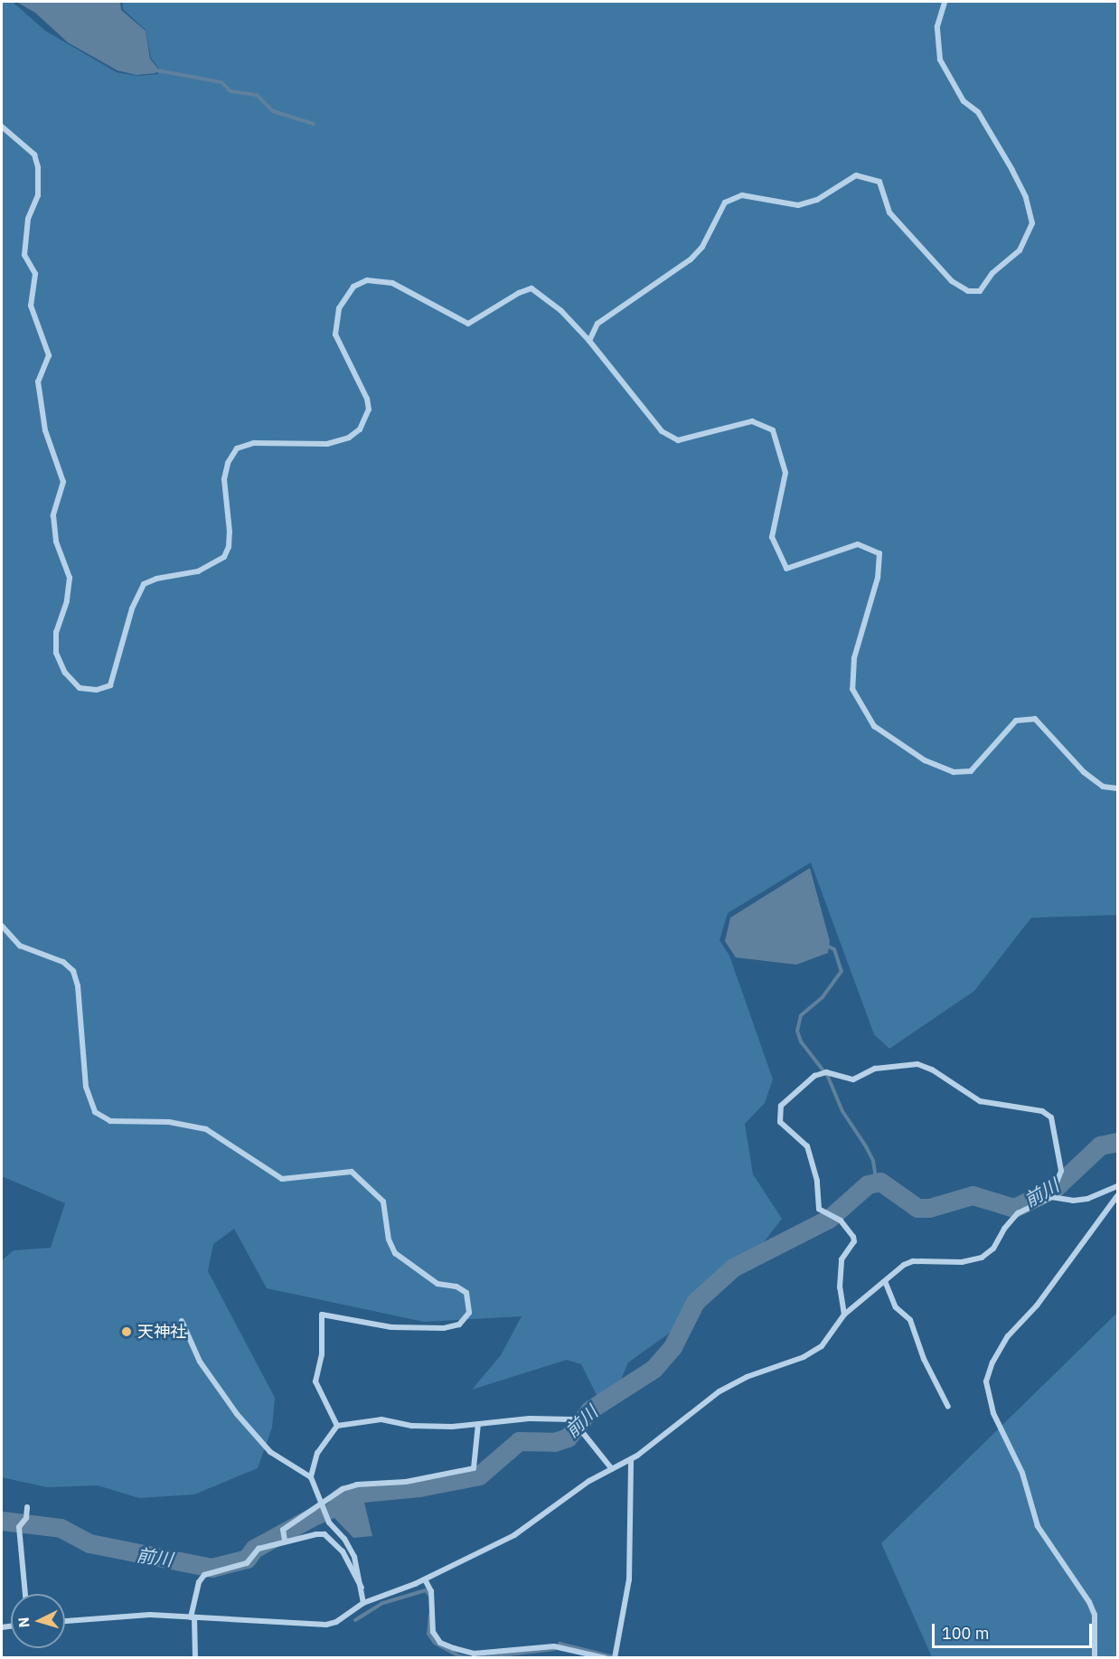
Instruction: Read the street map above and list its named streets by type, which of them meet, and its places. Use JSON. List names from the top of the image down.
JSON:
{
  "water": ["前川"],
  "places": ["天神社"],
  "scale_bar": "100 m",
  "north": "left"
}
